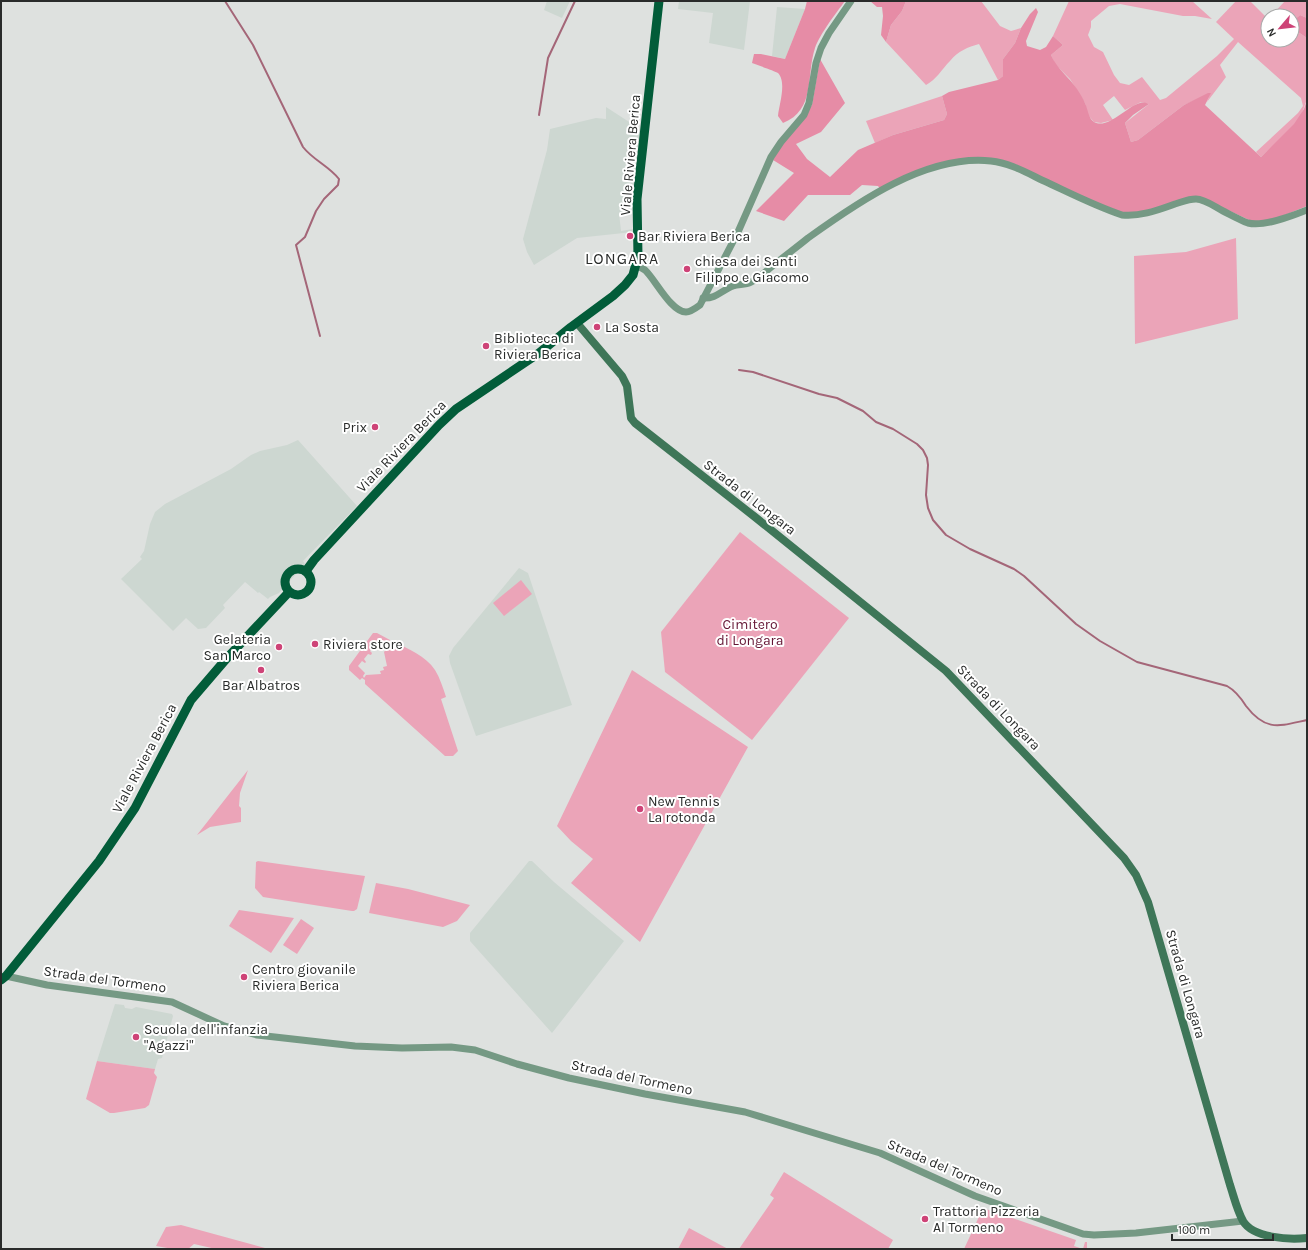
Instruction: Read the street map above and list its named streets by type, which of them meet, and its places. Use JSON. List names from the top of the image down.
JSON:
{
  "streets": {
    "main road": ["Viale Riviera Berica", "Strada di Longara"],
    "street": ["Strada del Tormeno"]
  },
  "crossings": [
    ["Viale Riviera Berica", "Strada di Longara"],
    ["Viale Riviera Berica", "Strada del Tormeno"],
    ["Strada di Longara", "Strada del Tormeno"]
  ],
  "districts": ["LONGARA"],
  "parks": ["Cimitero di Longara"],
  "places": [
    "Bar Riviera Berica",
    "chiesa dei Santi Filippo e Giacomo",
    "La Sosta",
    "Biblioteca di Riviera Berica",
    "Prix",
    "Riviera store",
    "Gelateria San Marco",
    "Bar Albatros",
    "New Tennis La rotonda",
    "Centro giovanile Riviera Berica",
    "Scuola dell'infanzia \"Agazzi\"",
    "Trattoria Pizzeria Al Tormeno"
  ],
  "scale_bar": "100 m",
  "north": "bottom left"
}
